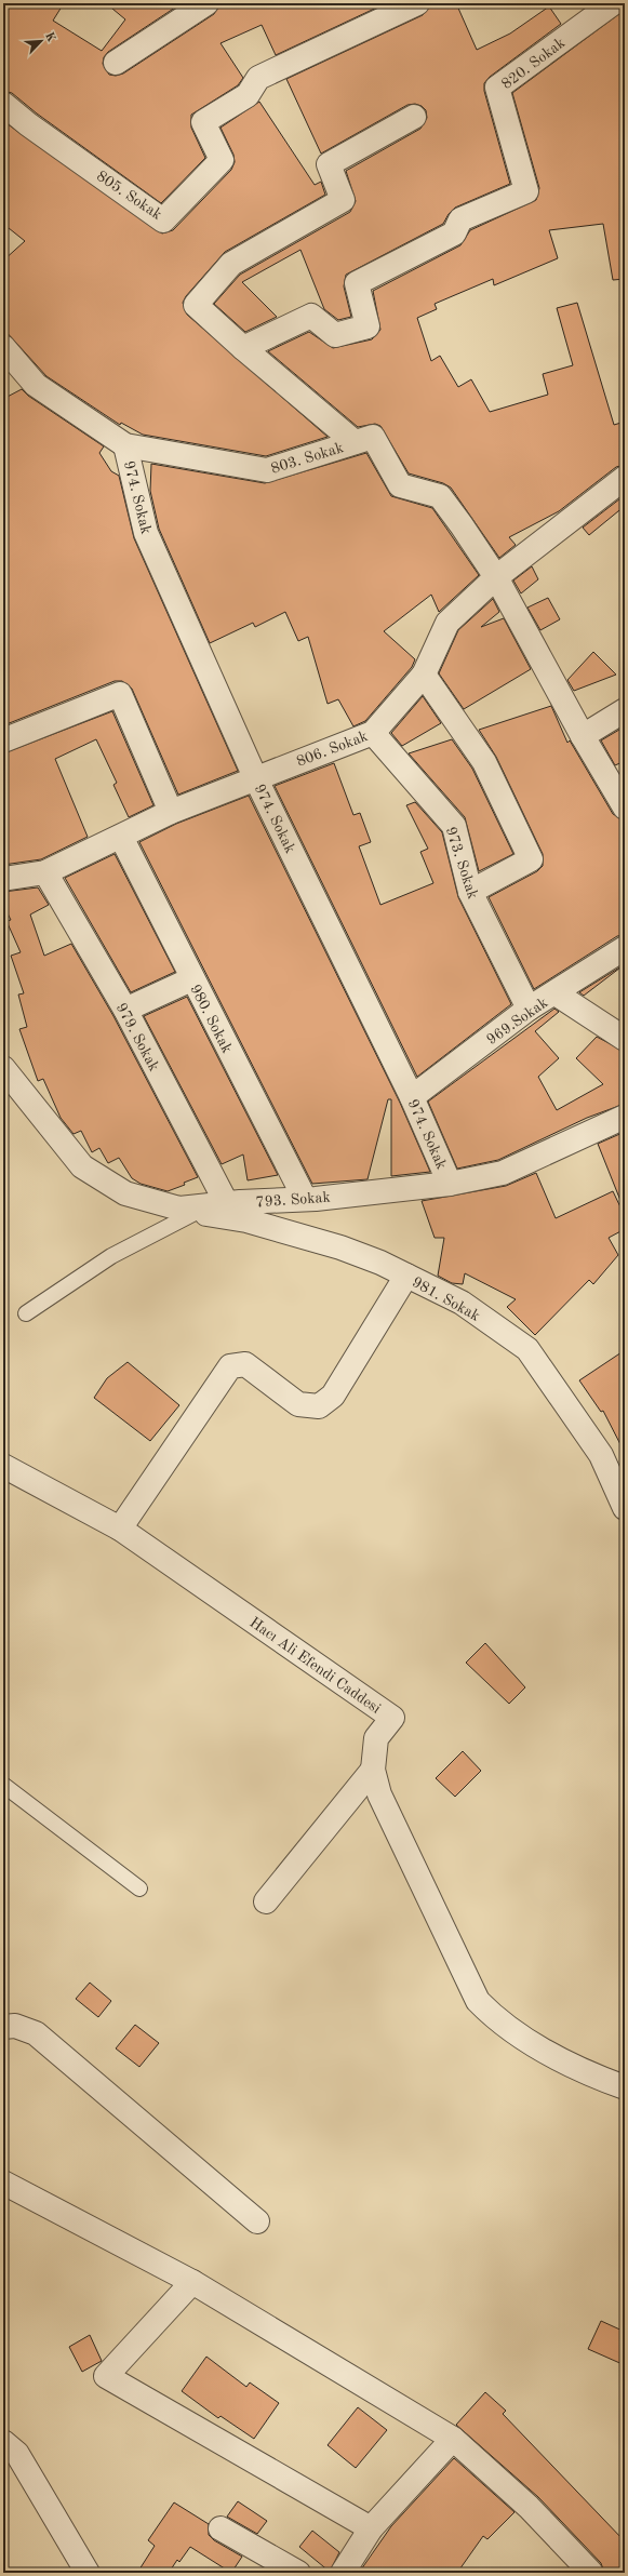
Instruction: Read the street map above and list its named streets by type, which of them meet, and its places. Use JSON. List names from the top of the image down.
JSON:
{
  "streets": {
    "street": [
      "820. Sokak",
      "805. Sokak",
      "803. Sokak",
      "974. Sokak",
      "806. Sokak",
      "973. Sokak",
      "980. Sokak",
      "969.Sokak",
      "979. Sokak",
      "793. Sokak",
      "981. Sokak",
      "Hacı Ali Efendi Caddesi"
    ]
  },
  "crossings": [
    ["803. Sokak", "974. Sokak"],
    ["803. Sokak", "806. Sokak"],
    ["974. Sokak", "806. Sokak"],
    ["974. Sokak", "969.Sokak"],
    ["974. Sokak", "793. Sokak"],
    ["806. Sokak", "973. Sokak"],
    ["806. Sokak", "980. Sokak"],
    ["806. Sokak", "979. Sokak"],
    ["973. Sokak", "969.Sokak"],
    ["980. Sokak", "793. Sokak"],
    ["979. Sokak", "793. Sokak"],
    ["793. Sokak", "981. Sokak"]
  ],
  "north": "top right"
}
